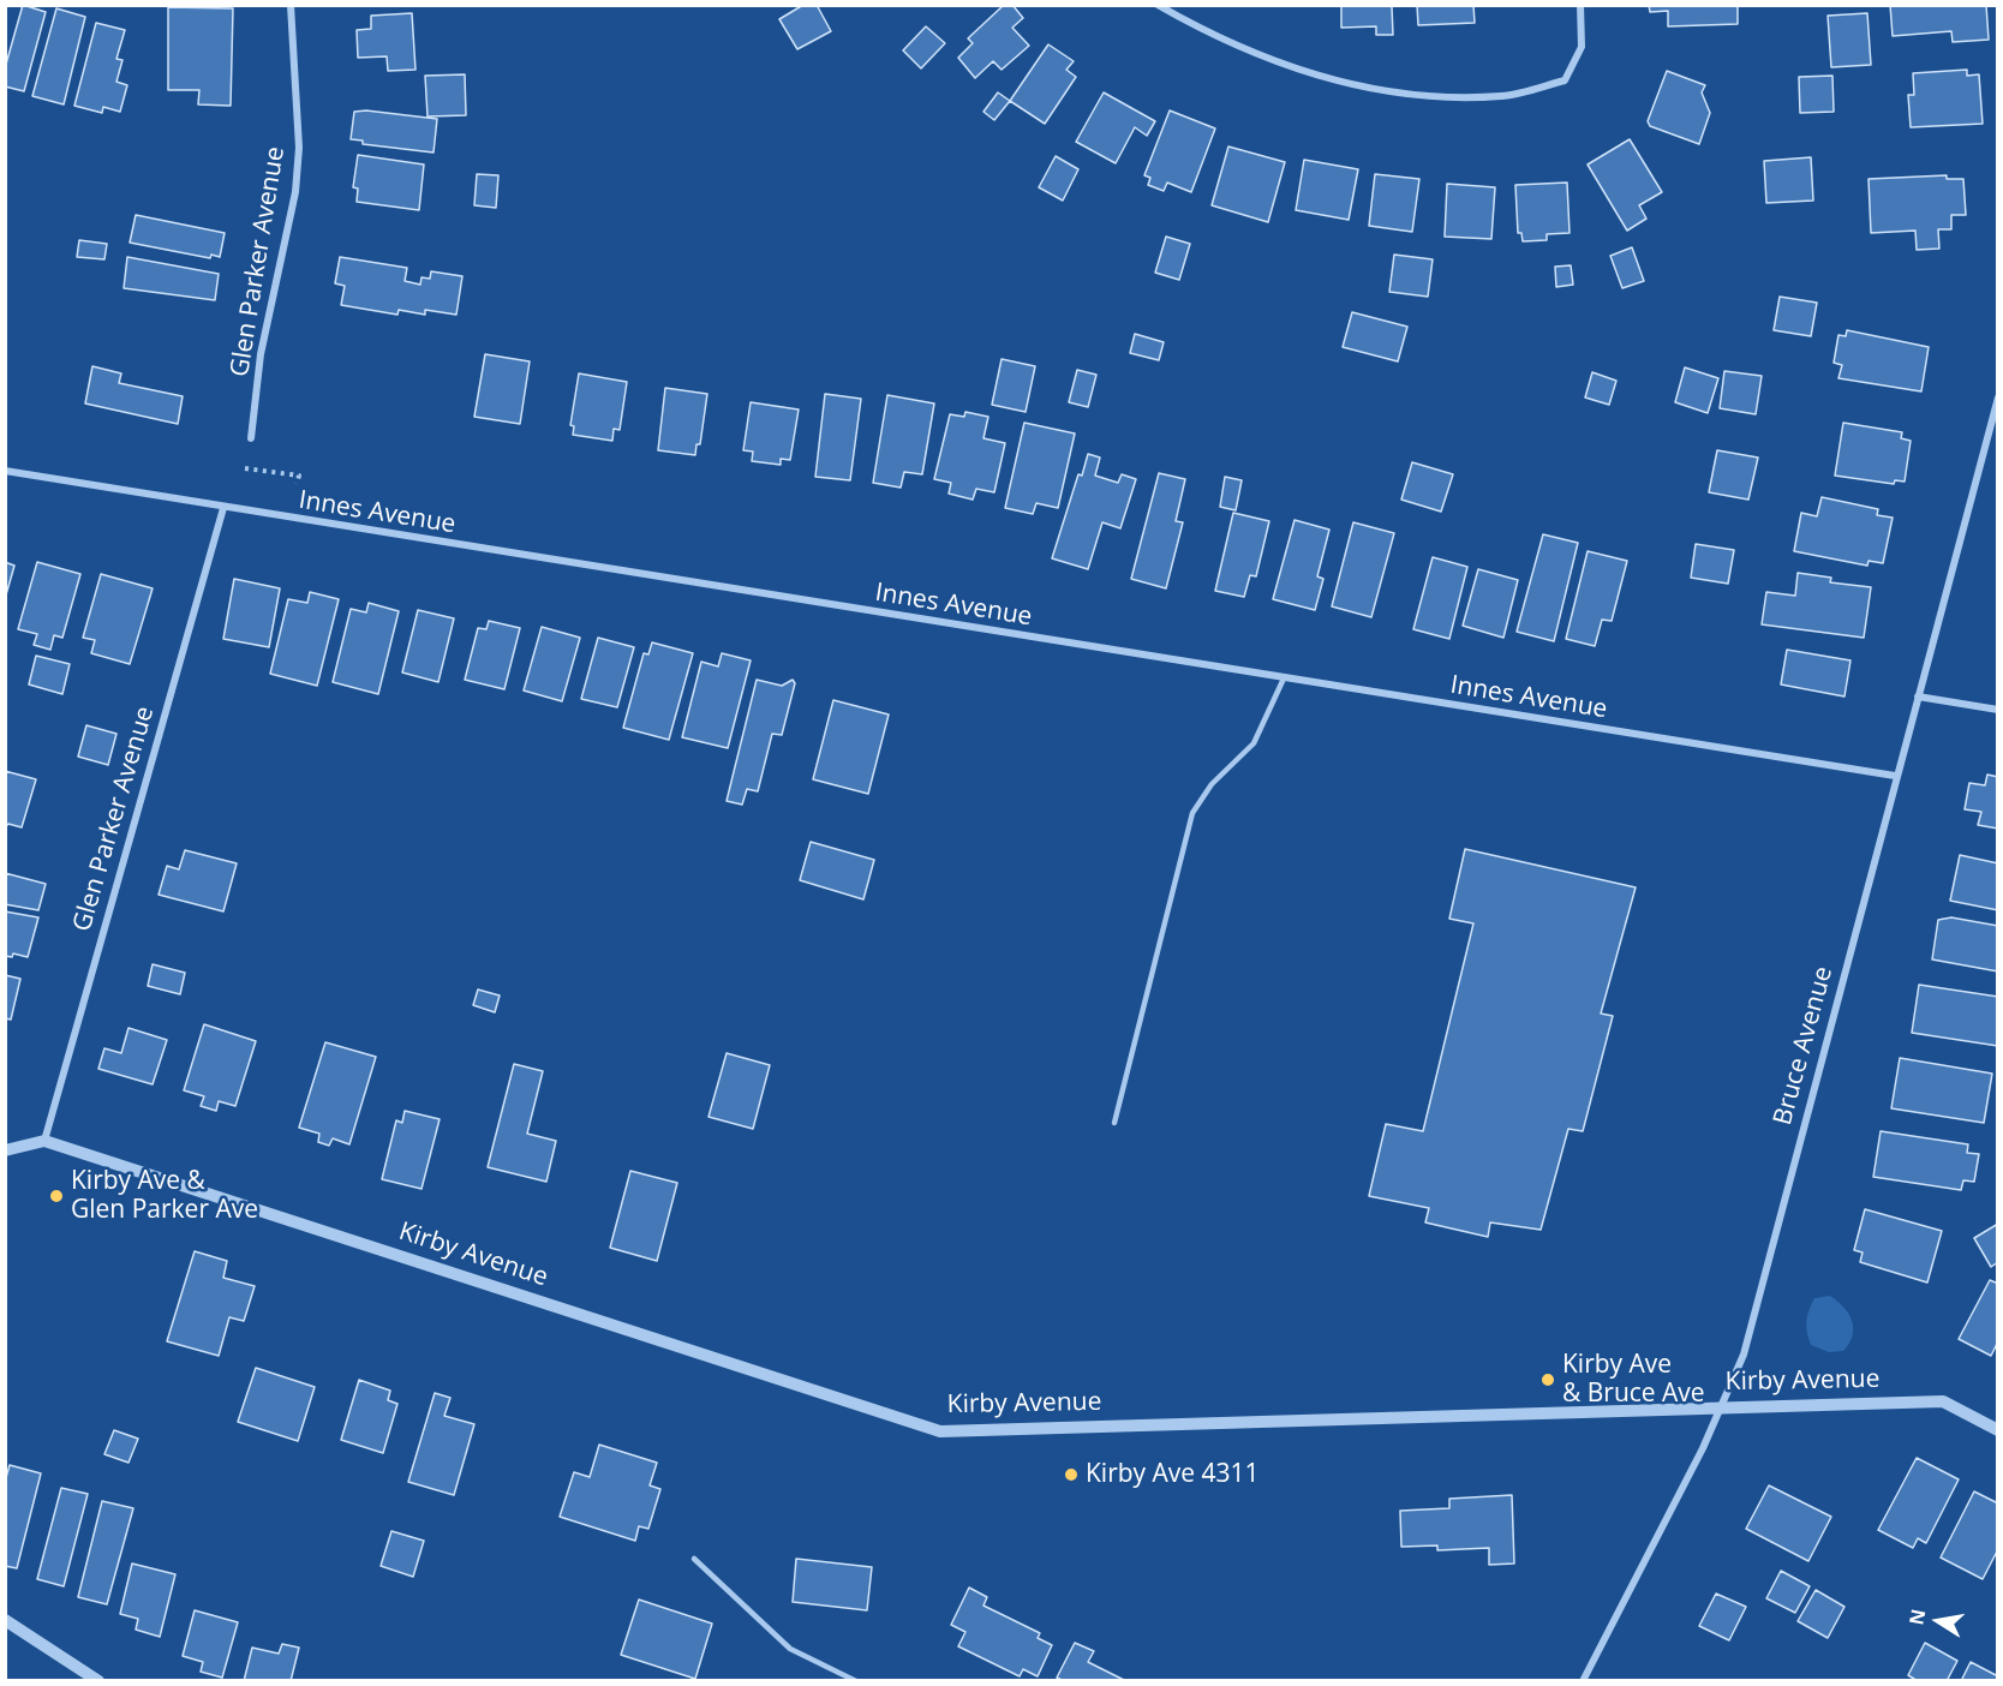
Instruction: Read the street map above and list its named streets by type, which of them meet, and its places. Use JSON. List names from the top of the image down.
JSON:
{
  "streets": {
    "street": [
      "Glen Parker Avenue",
      "Innes Avenue",
      "Bruce Avenue",
      "Kirby Avenue"
    ]
  },
  "crossings": [
    ["Glen Parker Avenue", "Innes Avenue"],
    ["Glen Parker Avenue", "Kirby Avenue"],
    ["Innes Avenue", "Bruce Avenue"],
    ["Bruce Avenue", "Kirby Avenue"]
  ],
  "places": ["Kirby Ave & Glen Parker Ave", "Kirby Ave & Bruce Ave", "Kirby Ave 4311"],
  "north": "left"
}
